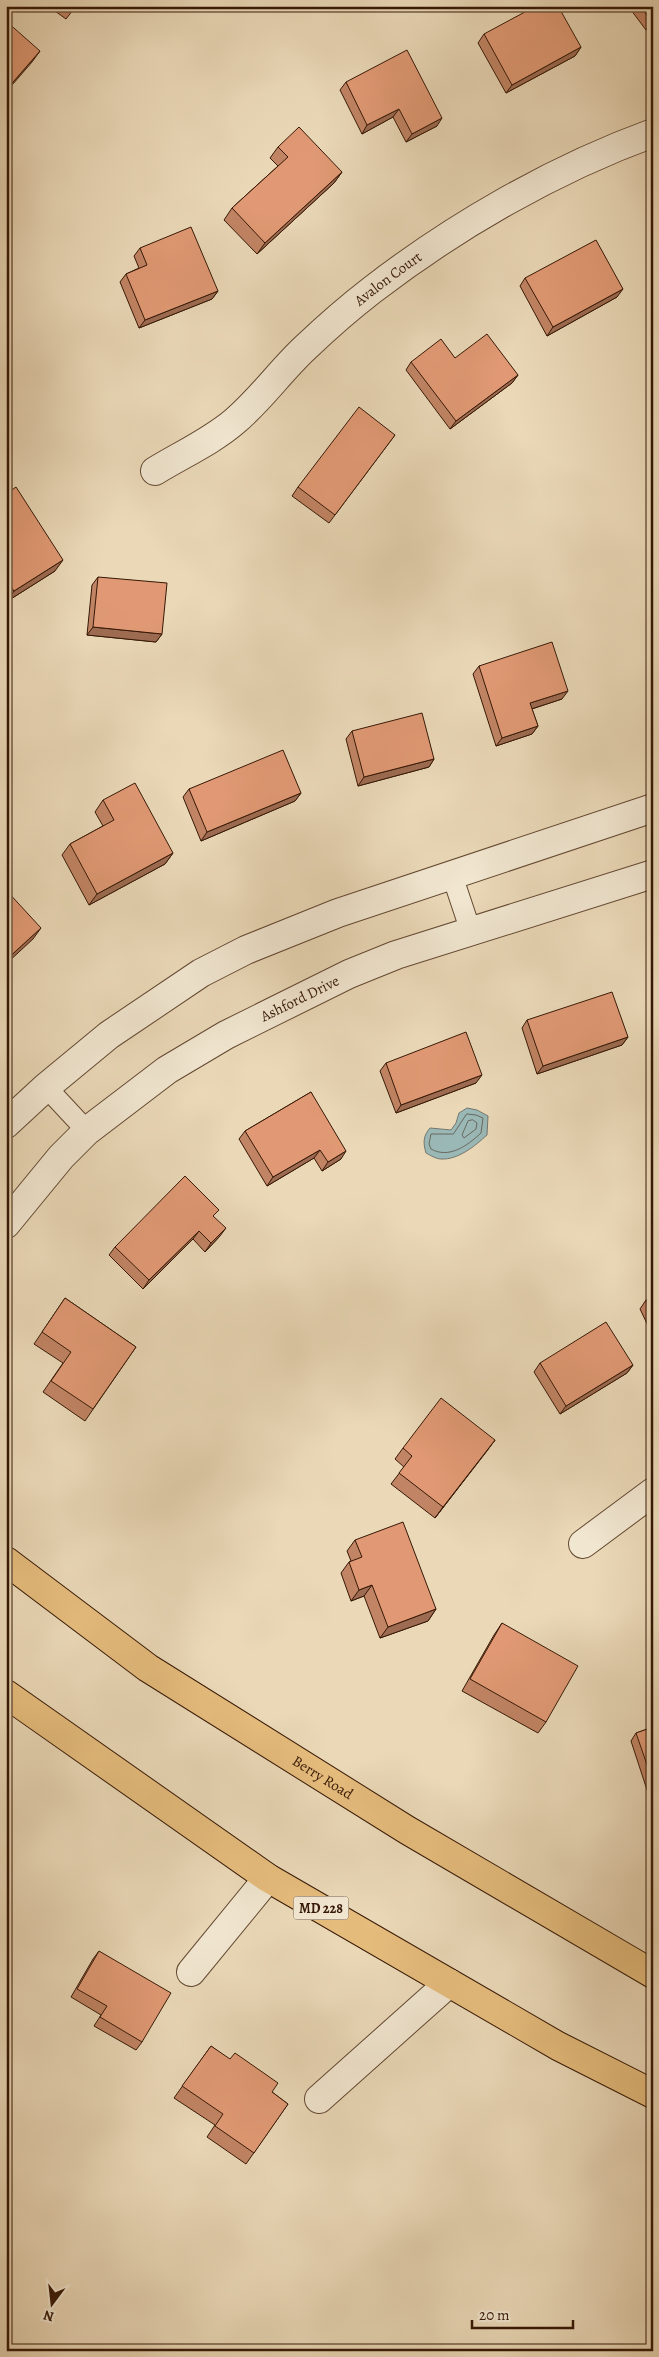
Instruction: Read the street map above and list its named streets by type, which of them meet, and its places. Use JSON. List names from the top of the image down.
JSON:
{
  "streets": {
    "highway": ["Berry Road", "MD 228"],
    "street": ["Avalon Court", "Ashford Drive"]
  },
  "scale_bar": "20 m",
  "north": "bottom"
}
